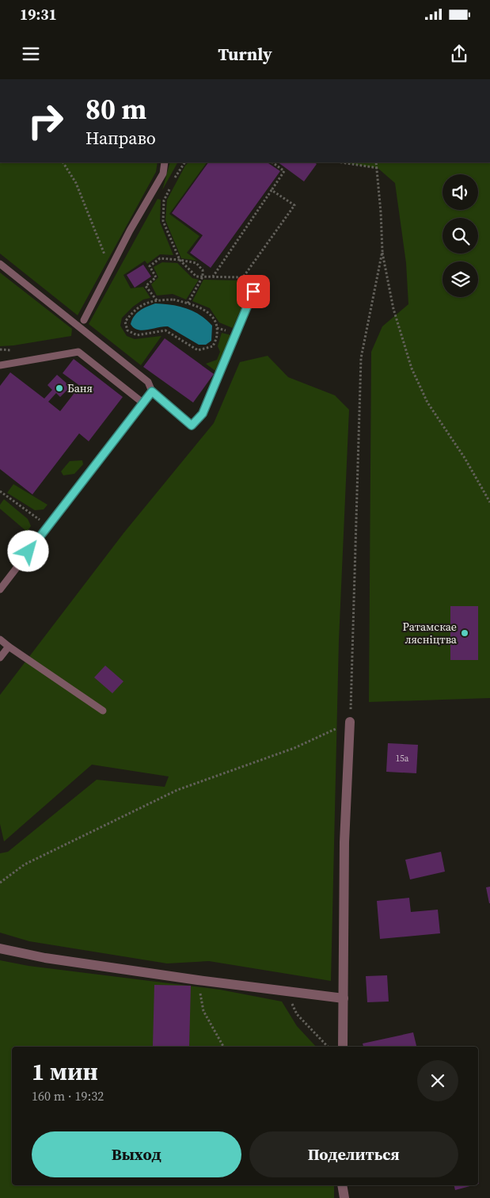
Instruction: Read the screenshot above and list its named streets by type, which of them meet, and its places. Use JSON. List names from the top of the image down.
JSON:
{
  "places": ["Баня", "Ратамскае лясніцтва"],
  "house_numbers": ["15а"],
  "page": {
    "status": "19:31",
    "header": "Turnly",
    "turn": ["80 m", "Направо"],
    "heading": ["1 мин", "160 m · 19:32"],
    "buttons": ["Выход", "Поделиться"]
  }
}
